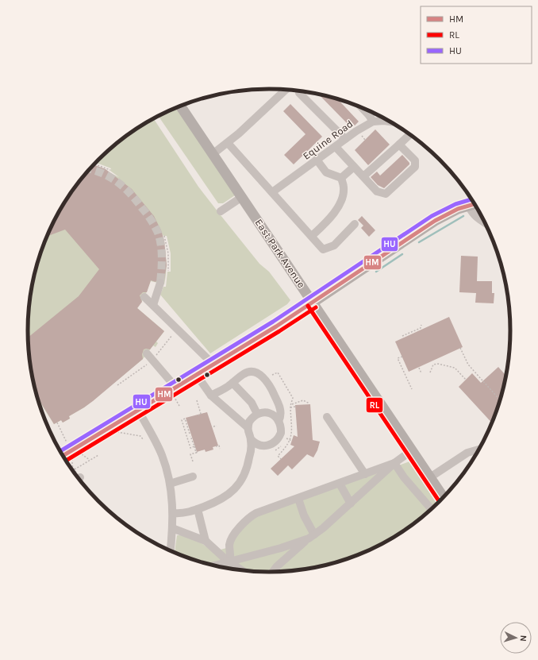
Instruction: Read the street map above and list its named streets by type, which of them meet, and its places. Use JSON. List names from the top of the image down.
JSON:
{
  "streets": {
    "main road": ["East Park Avenue"],
    "street": ["Equine Road"]
  },
  "lines": ["transit line HU", "transit line HM", "transit line RL"],
  "legend": ["HM", "RL", "HU"],
  "north": "right"
}
